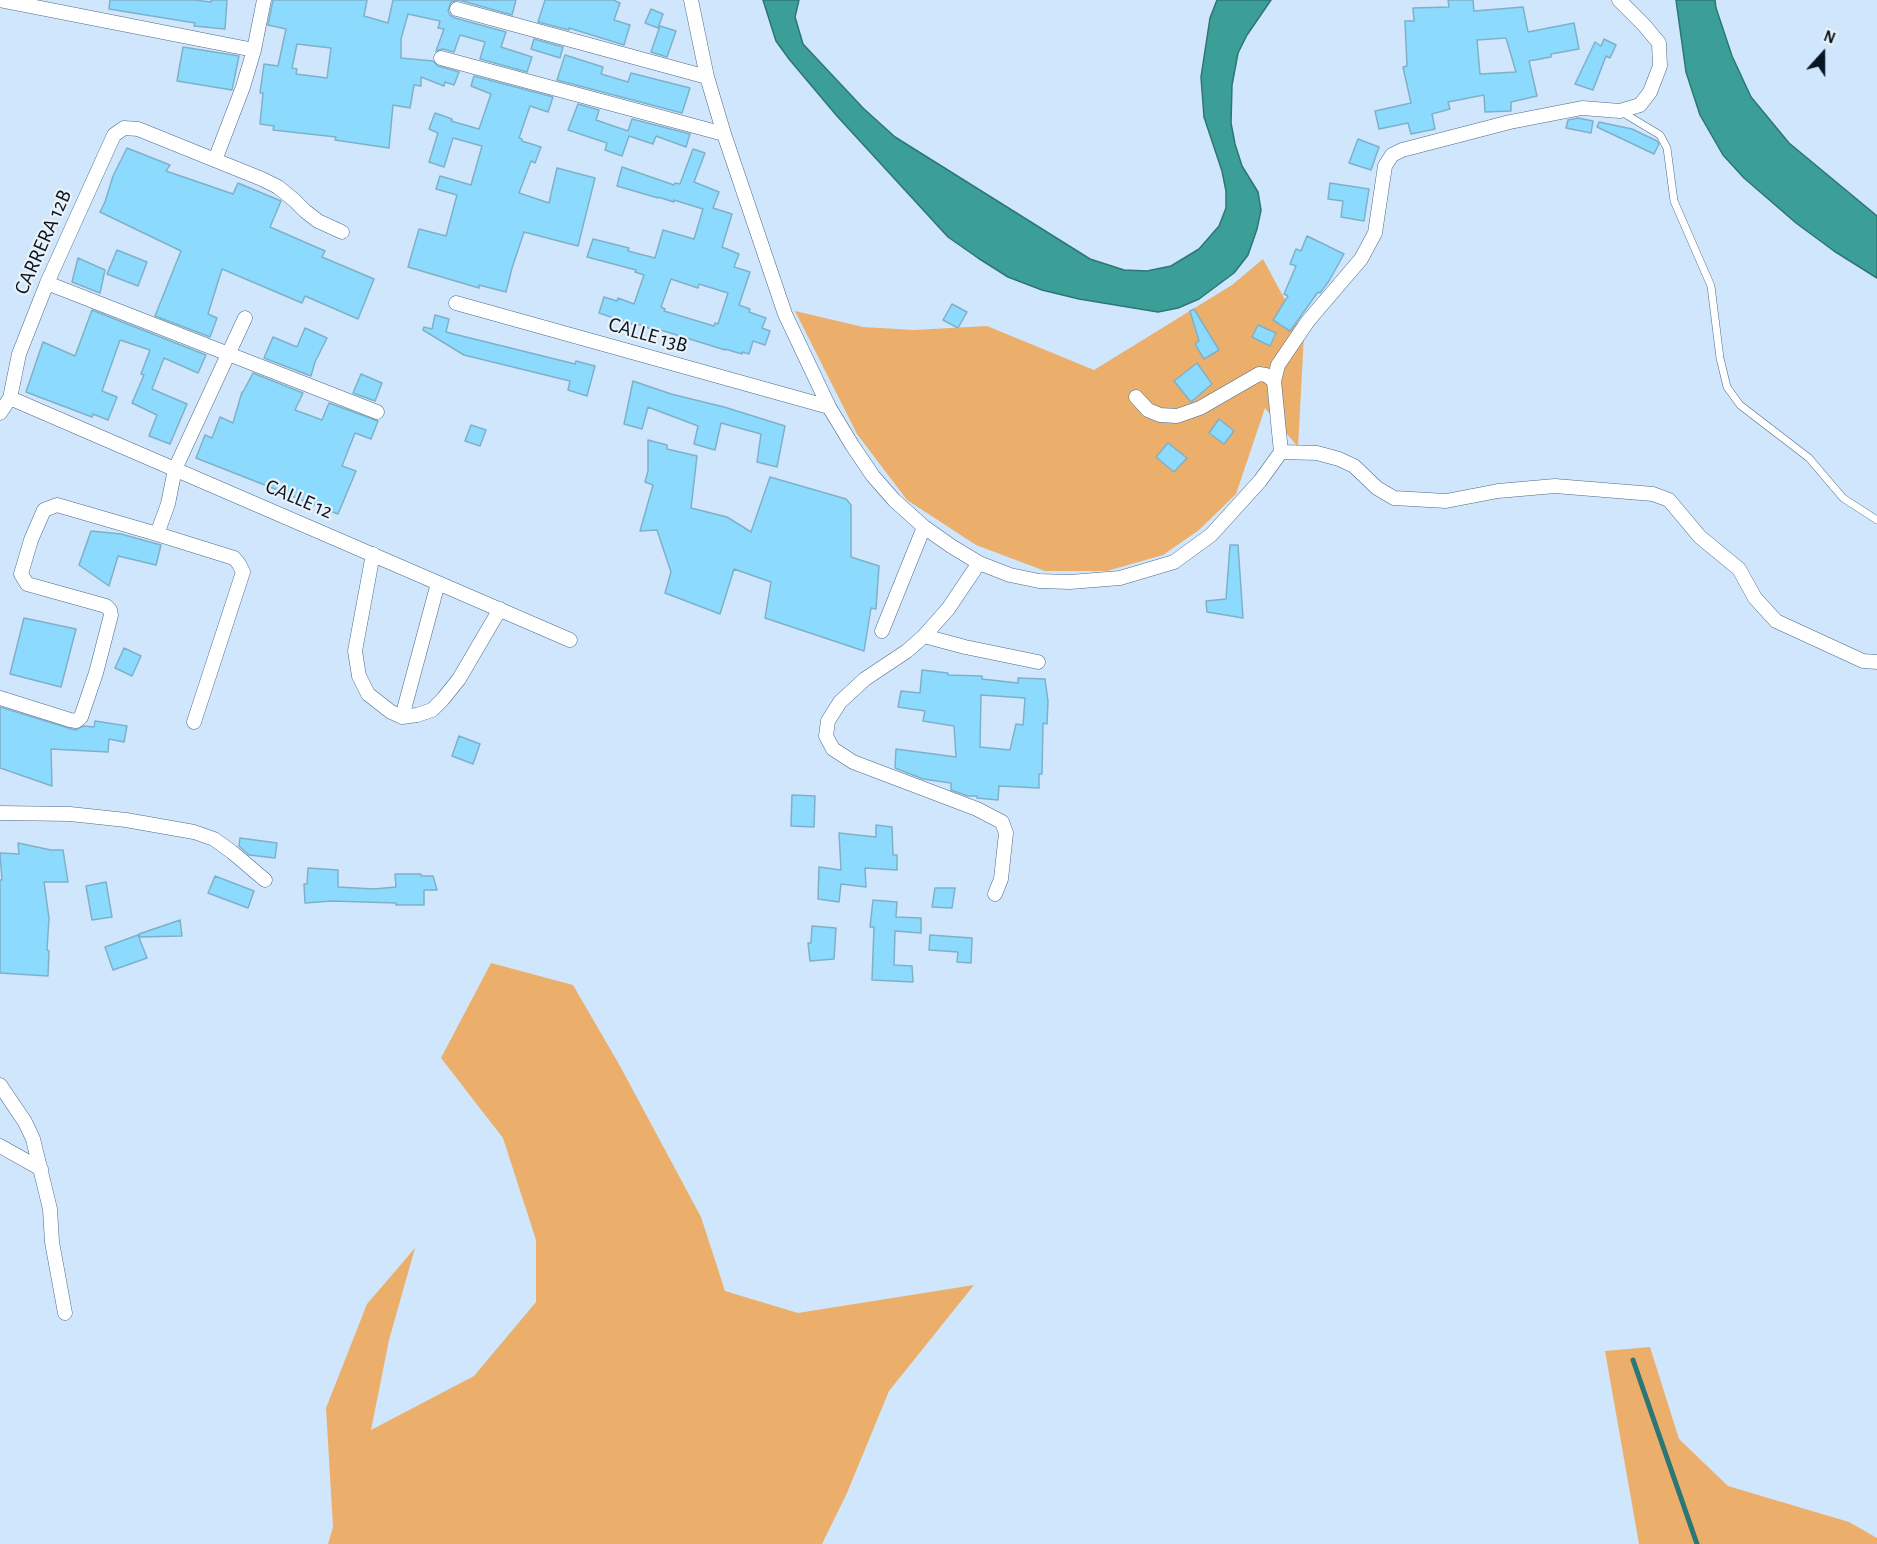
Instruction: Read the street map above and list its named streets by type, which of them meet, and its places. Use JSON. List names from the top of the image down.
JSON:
{
  "streets": {
    "street": ["CARRERA 12B", "CALLE 13B", "CALLE 12"]
  },
  "crossings": [
    ["CARRERA 12B", "CALLE 12"]
  ],
  "north": "top"
}
